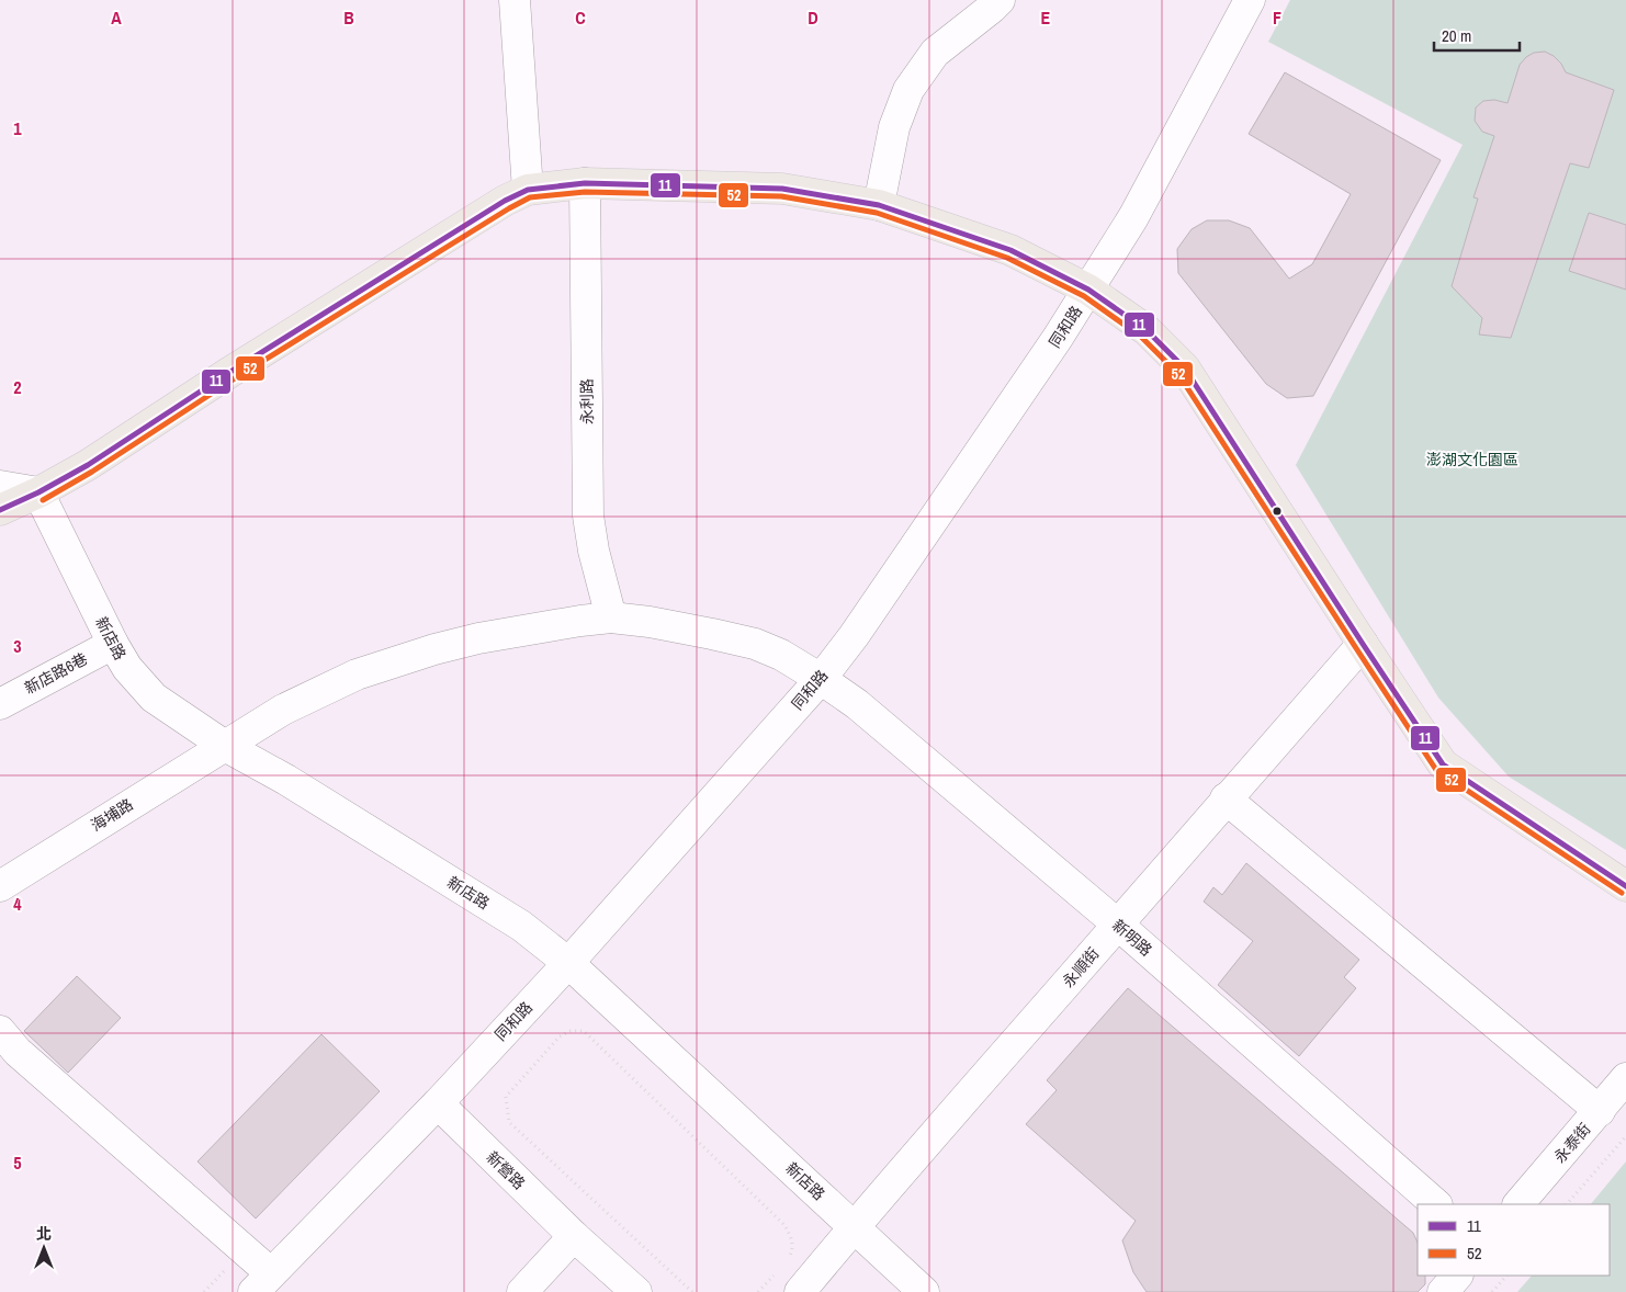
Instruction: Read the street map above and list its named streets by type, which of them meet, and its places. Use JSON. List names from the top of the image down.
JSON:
{
  "streets": {
    "street": [
      "同和路",
      "永利路",
      "新店路",
      "新店路6巷",
      "海埔路",
      "新明路",
      "永順街",
      "永泰街",
      "新營路"
    ]
  },
  "crossings": [
    ["同和路", "新店路"],
    ["同和路", "新明路"],
    ["同和路", "新營路"],
    ["永利路", "海埔路"],
    ["永利路", "新明路"],
    ["新店路", "新店路6巷"],
    ["新店路", "海埔路"],
    ["新店路", "永順街"],
    ["海埔路", "新明路"],
    ["新明路", "永順街"]
  ],
  "parks": ["澎湖文化園區"],
  "lines": ["transit line 11", "transit line 52"],
  "legend": ["11", "52"],
  "scale_bar": "20 m",
  "north": "top",
  "grid": {
    "columns": [
      "A",
      "B",
      "C",
      "D",
      "E",
      "F"
    ],
    "rows": [
      "1",
      "2",
      "3",
      "4",
      "5"
    ]
  }
}
